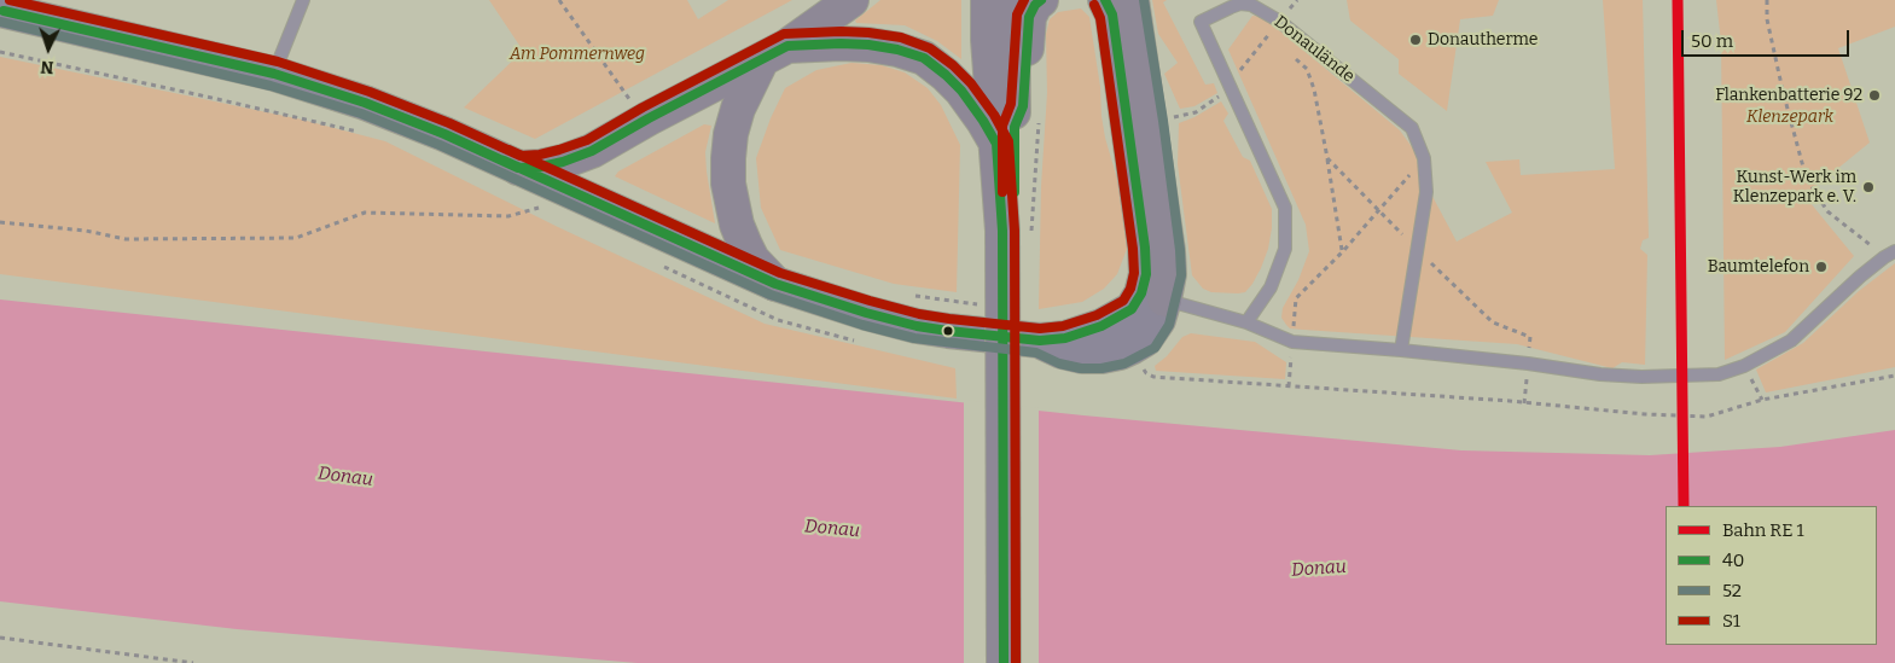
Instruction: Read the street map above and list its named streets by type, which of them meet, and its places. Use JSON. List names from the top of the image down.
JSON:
{
  "streets": {
    "lane": ["Donaulände"]
  },
  "water": ["Donau"],
  "parks": ["Am Pommernweg", "Klenzepark"],
  "places": [
    "Donautherme",
    "Flankenbatterie 92",
    "Kunst-Werk im Klenzepark e. V.",
    "Baumtelefon"
  ],
  "lines": ["transit line 40", "transit line 52", "transit line S1"],
  "legend": [
    "Bahn RE 1",
    "40",
    "52",
    "S1"
  ],
  "scale_bar": "50 m",
  "north": "bottom"
}
